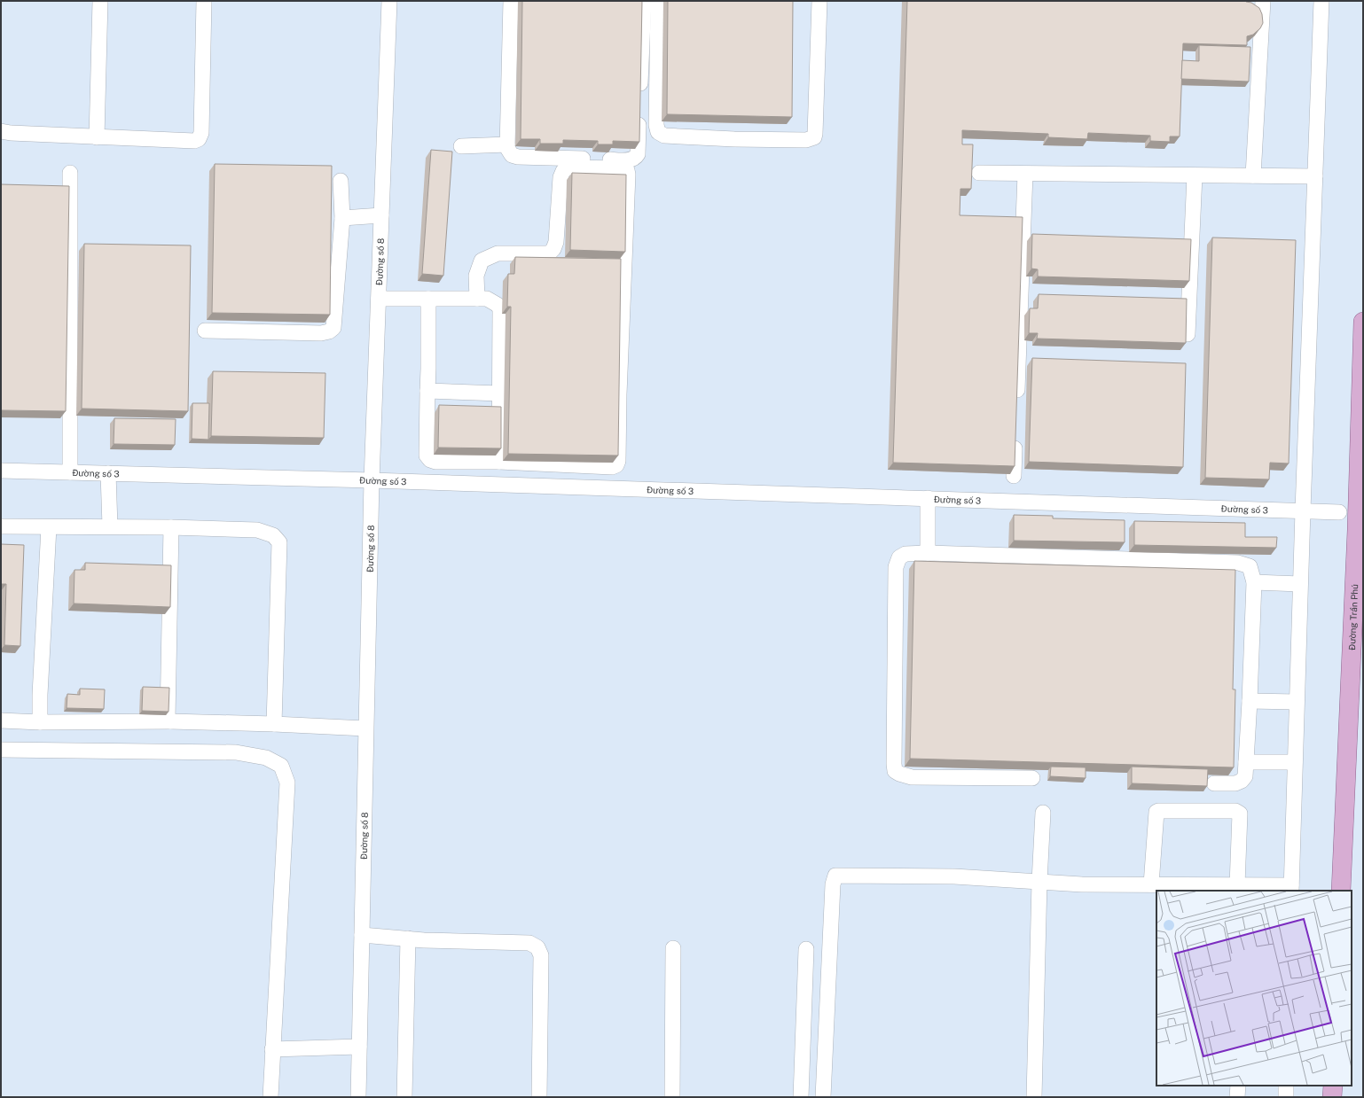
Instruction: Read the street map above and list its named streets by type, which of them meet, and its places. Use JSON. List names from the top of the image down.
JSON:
{
  "streets": {
    "main road": ["Đường Trần Phú"],
    "street": ["Đường số 8", "Đường số 3"]
  },
  "crossings": [
    ["Đường số 8", "Đường số 3"]
  ]
}
